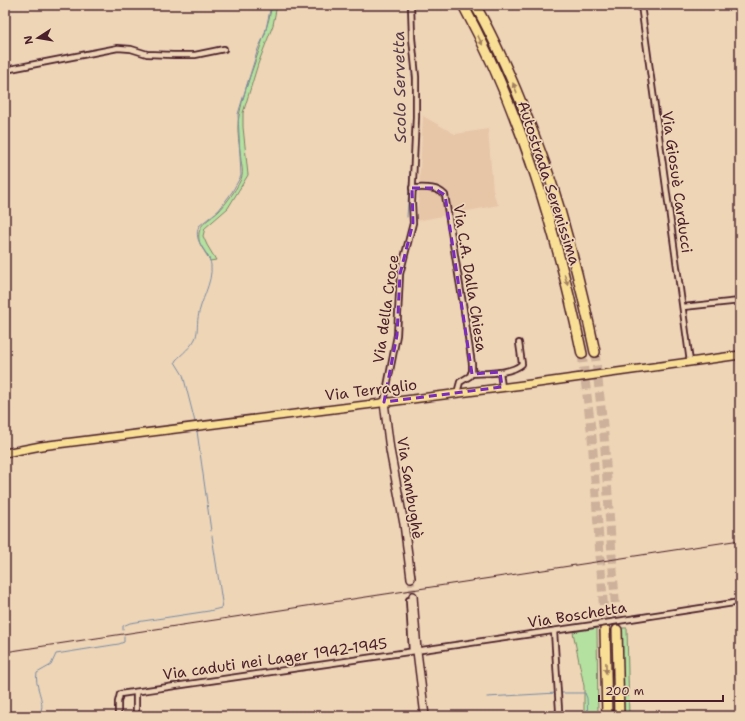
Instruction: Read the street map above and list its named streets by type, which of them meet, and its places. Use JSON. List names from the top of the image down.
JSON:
{
  "streets": {
    "highway": ["Autostrada Serenissima"],
    "main road": ["Via Terraglio"],
    "street": [
      "Via Giosuè Carducci",
      "Via C.A. Dalla Chiesa",
      "Via della Croce",
      "Via Sambughè",
      "Via Boschetta",
      "Via caduti nei Lager 1942-1945"
    ]
  },
  "crossings": [
    ["Via Giosuè Carducci", "Via Terraglio"],
    ["Via C.A. Dalla Chiesa", "Via della Croce"],
    ["Via C.A. Dalla Chiesa", "Via Terraglio"],
    ["Via della Croce", "Via Terraglio"],
    ["Via della Croce", "Via Sambughè"],
    ["Via Terraglio", "Via Sambughè"],
    ["Via Boschetta", "Via caduti nei Lager 1942-1945"]
  ],
  "water": ["Scolo Servetta"],
  "scale_bar": "200 m",
  "north": "left"
}
